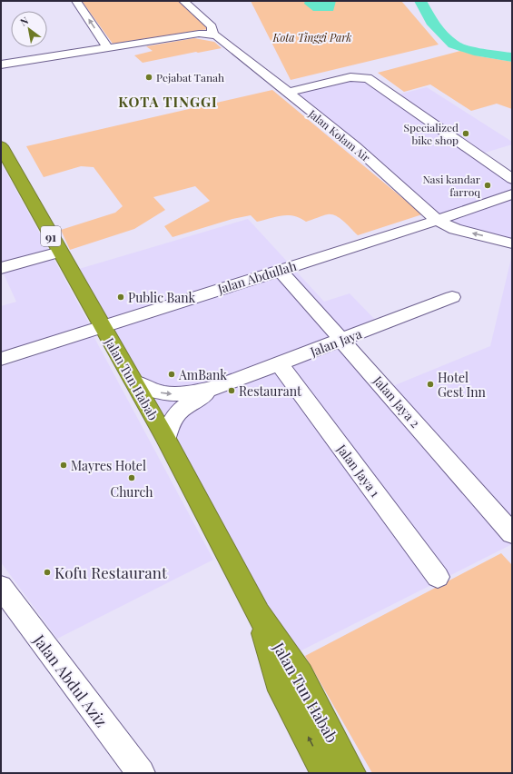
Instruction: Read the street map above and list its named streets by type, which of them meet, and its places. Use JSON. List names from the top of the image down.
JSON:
{
  "streets": {
    "highway": ["91", "Jalan Tun Habab"],
    "street": [
      "Jalan Kolam Air",
      "Jalan Abdullah",
      "Jalan Jaya",
      "Jalan Jaya 2",
      "Jalan Jaya 1",
      "Jalan Abdul Aziz"
    ]
  },
  "crossings": [
    ["Jalan Kolam Air", "Jalan Abdullah"],
    ["Jalan Abdullah", "Jalan Tun Habab"],
    ["Jalan Abdullah", "Jalan Jaya 2"],
    ["Jalan Jaya", "Jalan Tun Habab"],
    ["Jalan Jaya", "Jalan Jaya 2"],
    ["Jalan Jaya", "Jalan Jaya 1"]
  ],
  "districts": ["KOTA TINGGI"],
  "parks": ["Kota Tinggi Park"],
  "places": [
    "Pejabat Tanah",
    "Specialized bike shop",
    "Nasi kandar farroq",
    "Public Bank",
    "AmBank",
    "Hotel Gest Inn",
    "Restaurant",
    "Mayres Hotel",
    "Church",
    "Kofu Restaurant"
  ],
  "north": "top left"
}
